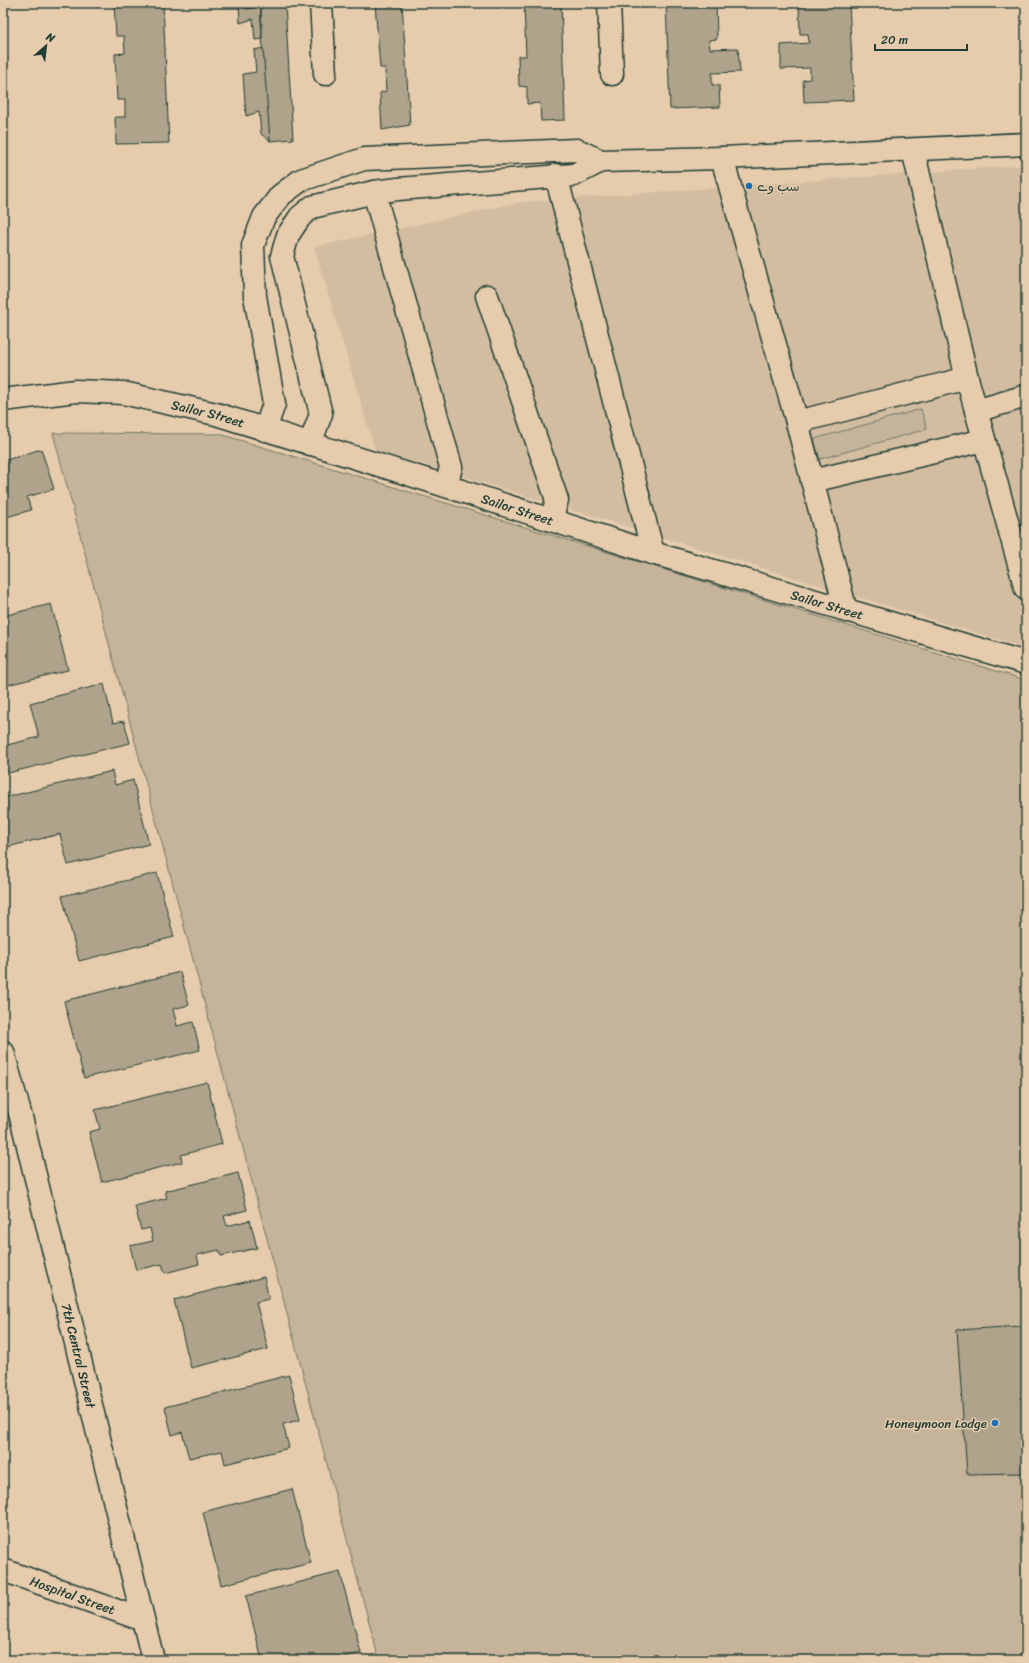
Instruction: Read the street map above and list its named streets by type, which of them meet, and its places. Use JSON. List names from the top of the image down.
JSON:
{
  "streets": {
    "street": ["Sailor Street", "7th Central Street", "Hospital Street"]
  },
  "crossings": [
    ["7th Central Street", "Hospital Street"]
  ],
  "places": ["سب وے", "Honeymoon Lodge"],
  "scale_bar": "20 m",
  "north": "top right"
}
